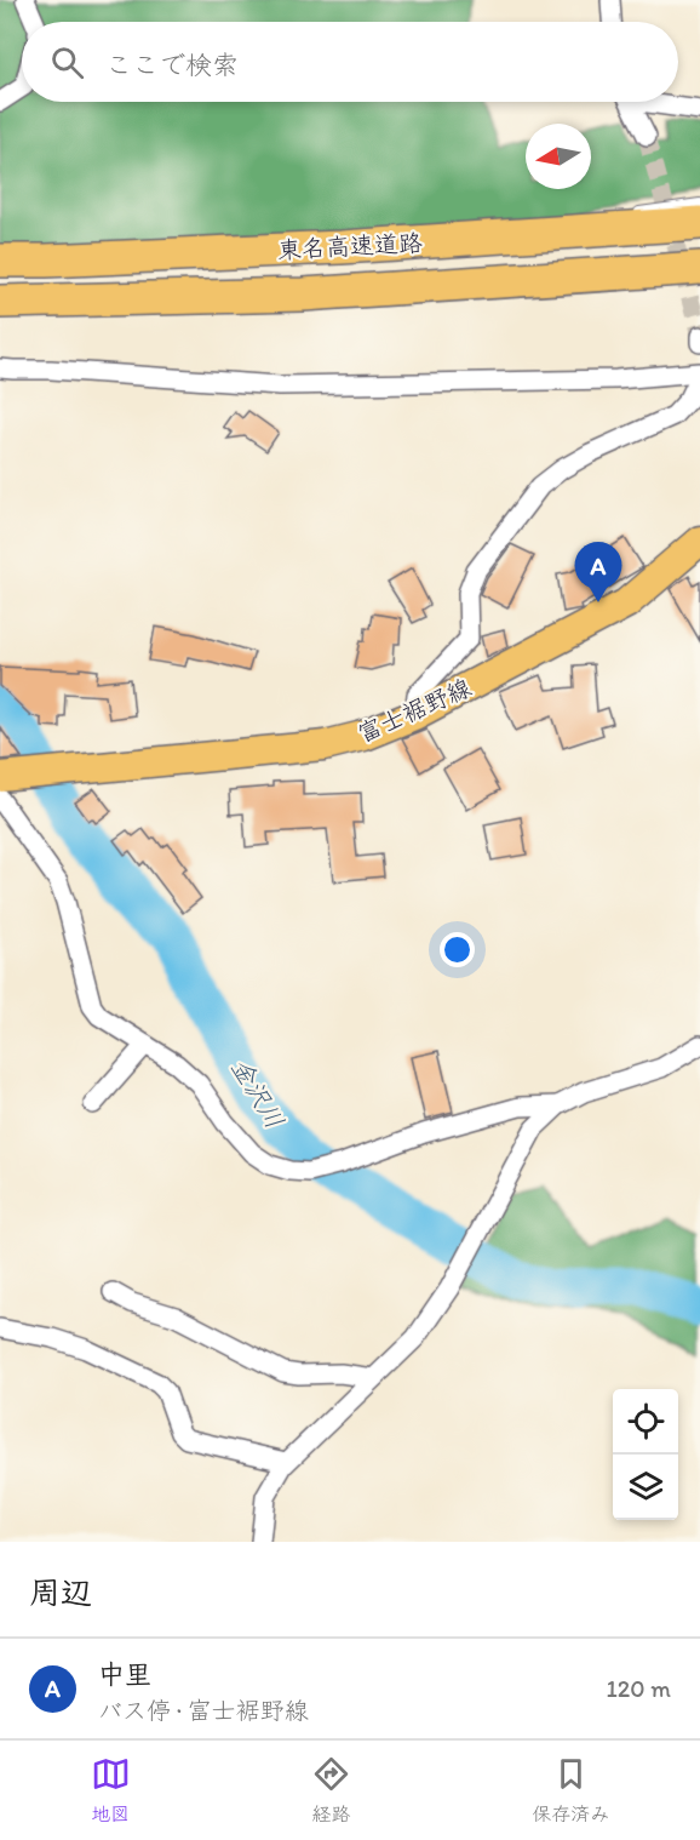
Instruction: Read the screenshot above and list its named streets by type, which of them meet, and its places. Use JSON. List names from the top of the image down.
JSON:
{
  "streets": {
    "highway": ["東名高速道路"],
    "main road": ["富士裾野線"]
  },
  "water": ["金沢川"],
  "north": "left",
  "page": {
    "search": "ここで検索",
    "pins": "A",
    "heading": "周辺",
    "list": [
      {
        "mark": "A",
        "name": "中里",
        "note": "バス停 · 富士裾野線",
        "value": "120 m"
      }
    ],
    "nav": ["地図", "経路", "保存済み"]
  }
}
